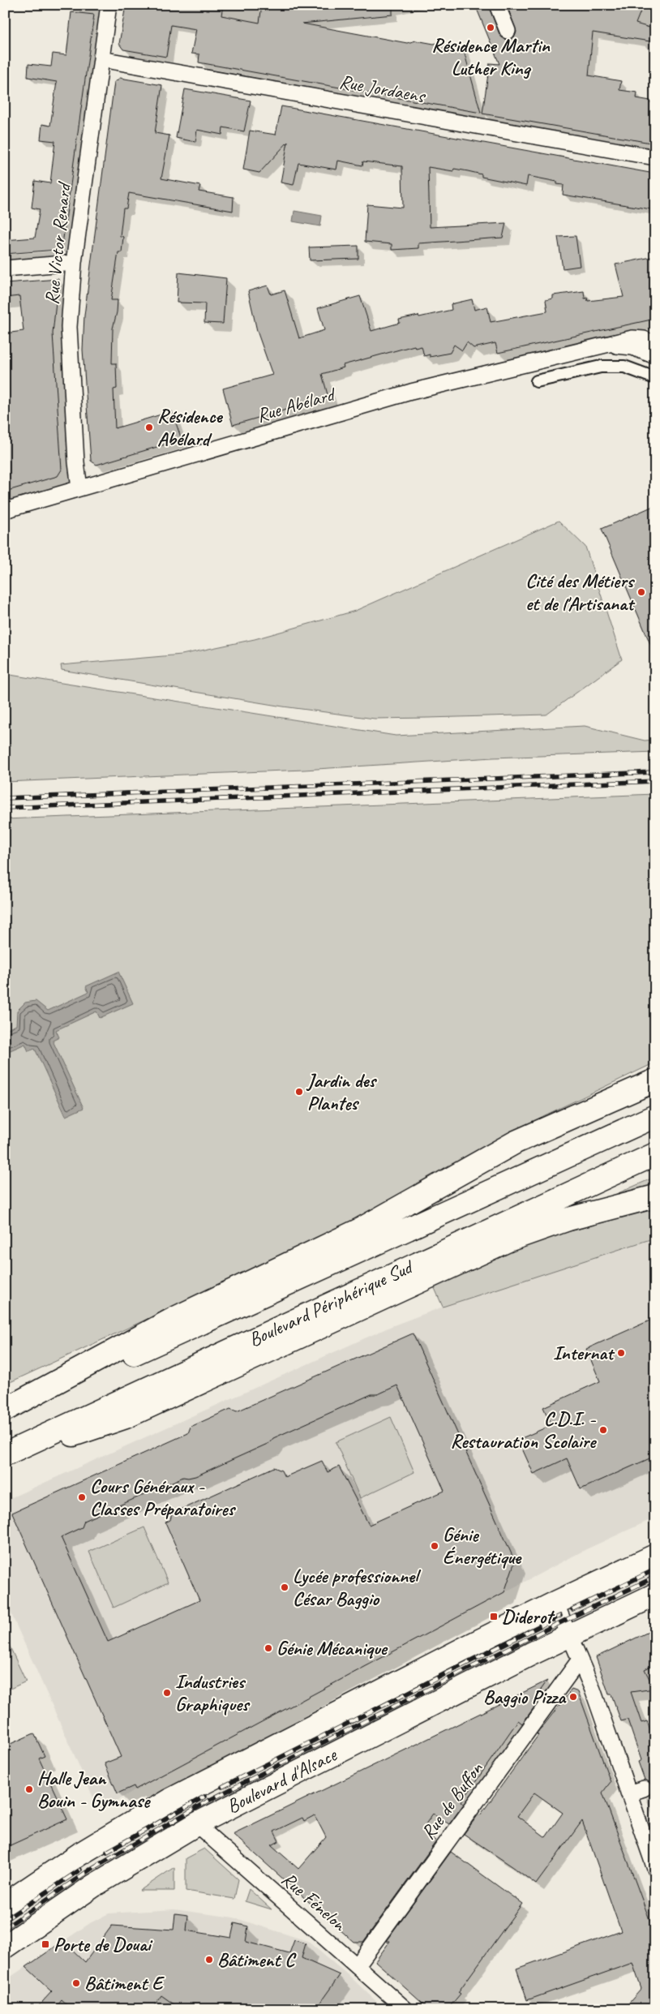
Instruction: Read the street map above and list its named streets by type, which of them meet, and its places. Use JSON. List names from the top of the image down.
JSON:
{
  "streets": {
    "main road": ["Boulevard Périphérique Sud", "Boulevard d'Alsace"],
    "street": [
      "Rue Jordaens",
      "Rue Victor Renard",
      "Rue Abélard",
      "Rue de Buffon",
      "Rue Fénelon"
    ]
  },
  "crossings": [
    ["Rue Jordaens", "Rue Victor Renard"],
    ["Rue Victor Renard", "Rue Abélard"],
    ["Boulevard d'Alsace", "Rue Fénelon"],
    ["Rue de Buffon", "Rue Fénelon"]
  ],
  "places": {
    "other": [
      "Résidence Martin Luther King",
      "Résidence Abélard",
      "Cité des Métiers et de l'Artisanat",
      "Jardin des Plantes",
      "Internat",
      "C.D.I. - Restauration Scolaire",
      "Cours Généraux - Classes Préparatoires",
      "Génie Énergétique",
      "Lycée professionnel César Baggio",
      "Génie Mécanique",
      "Industries Graphiques",
      "Baggio Pizza",
      "Halle Jean Bouin - Gymnase",
      "Bâtiment C",
      "Bâtiment E"
    ],
    "transit": ["Diderot", "Porte de Douai"]
  }
}
